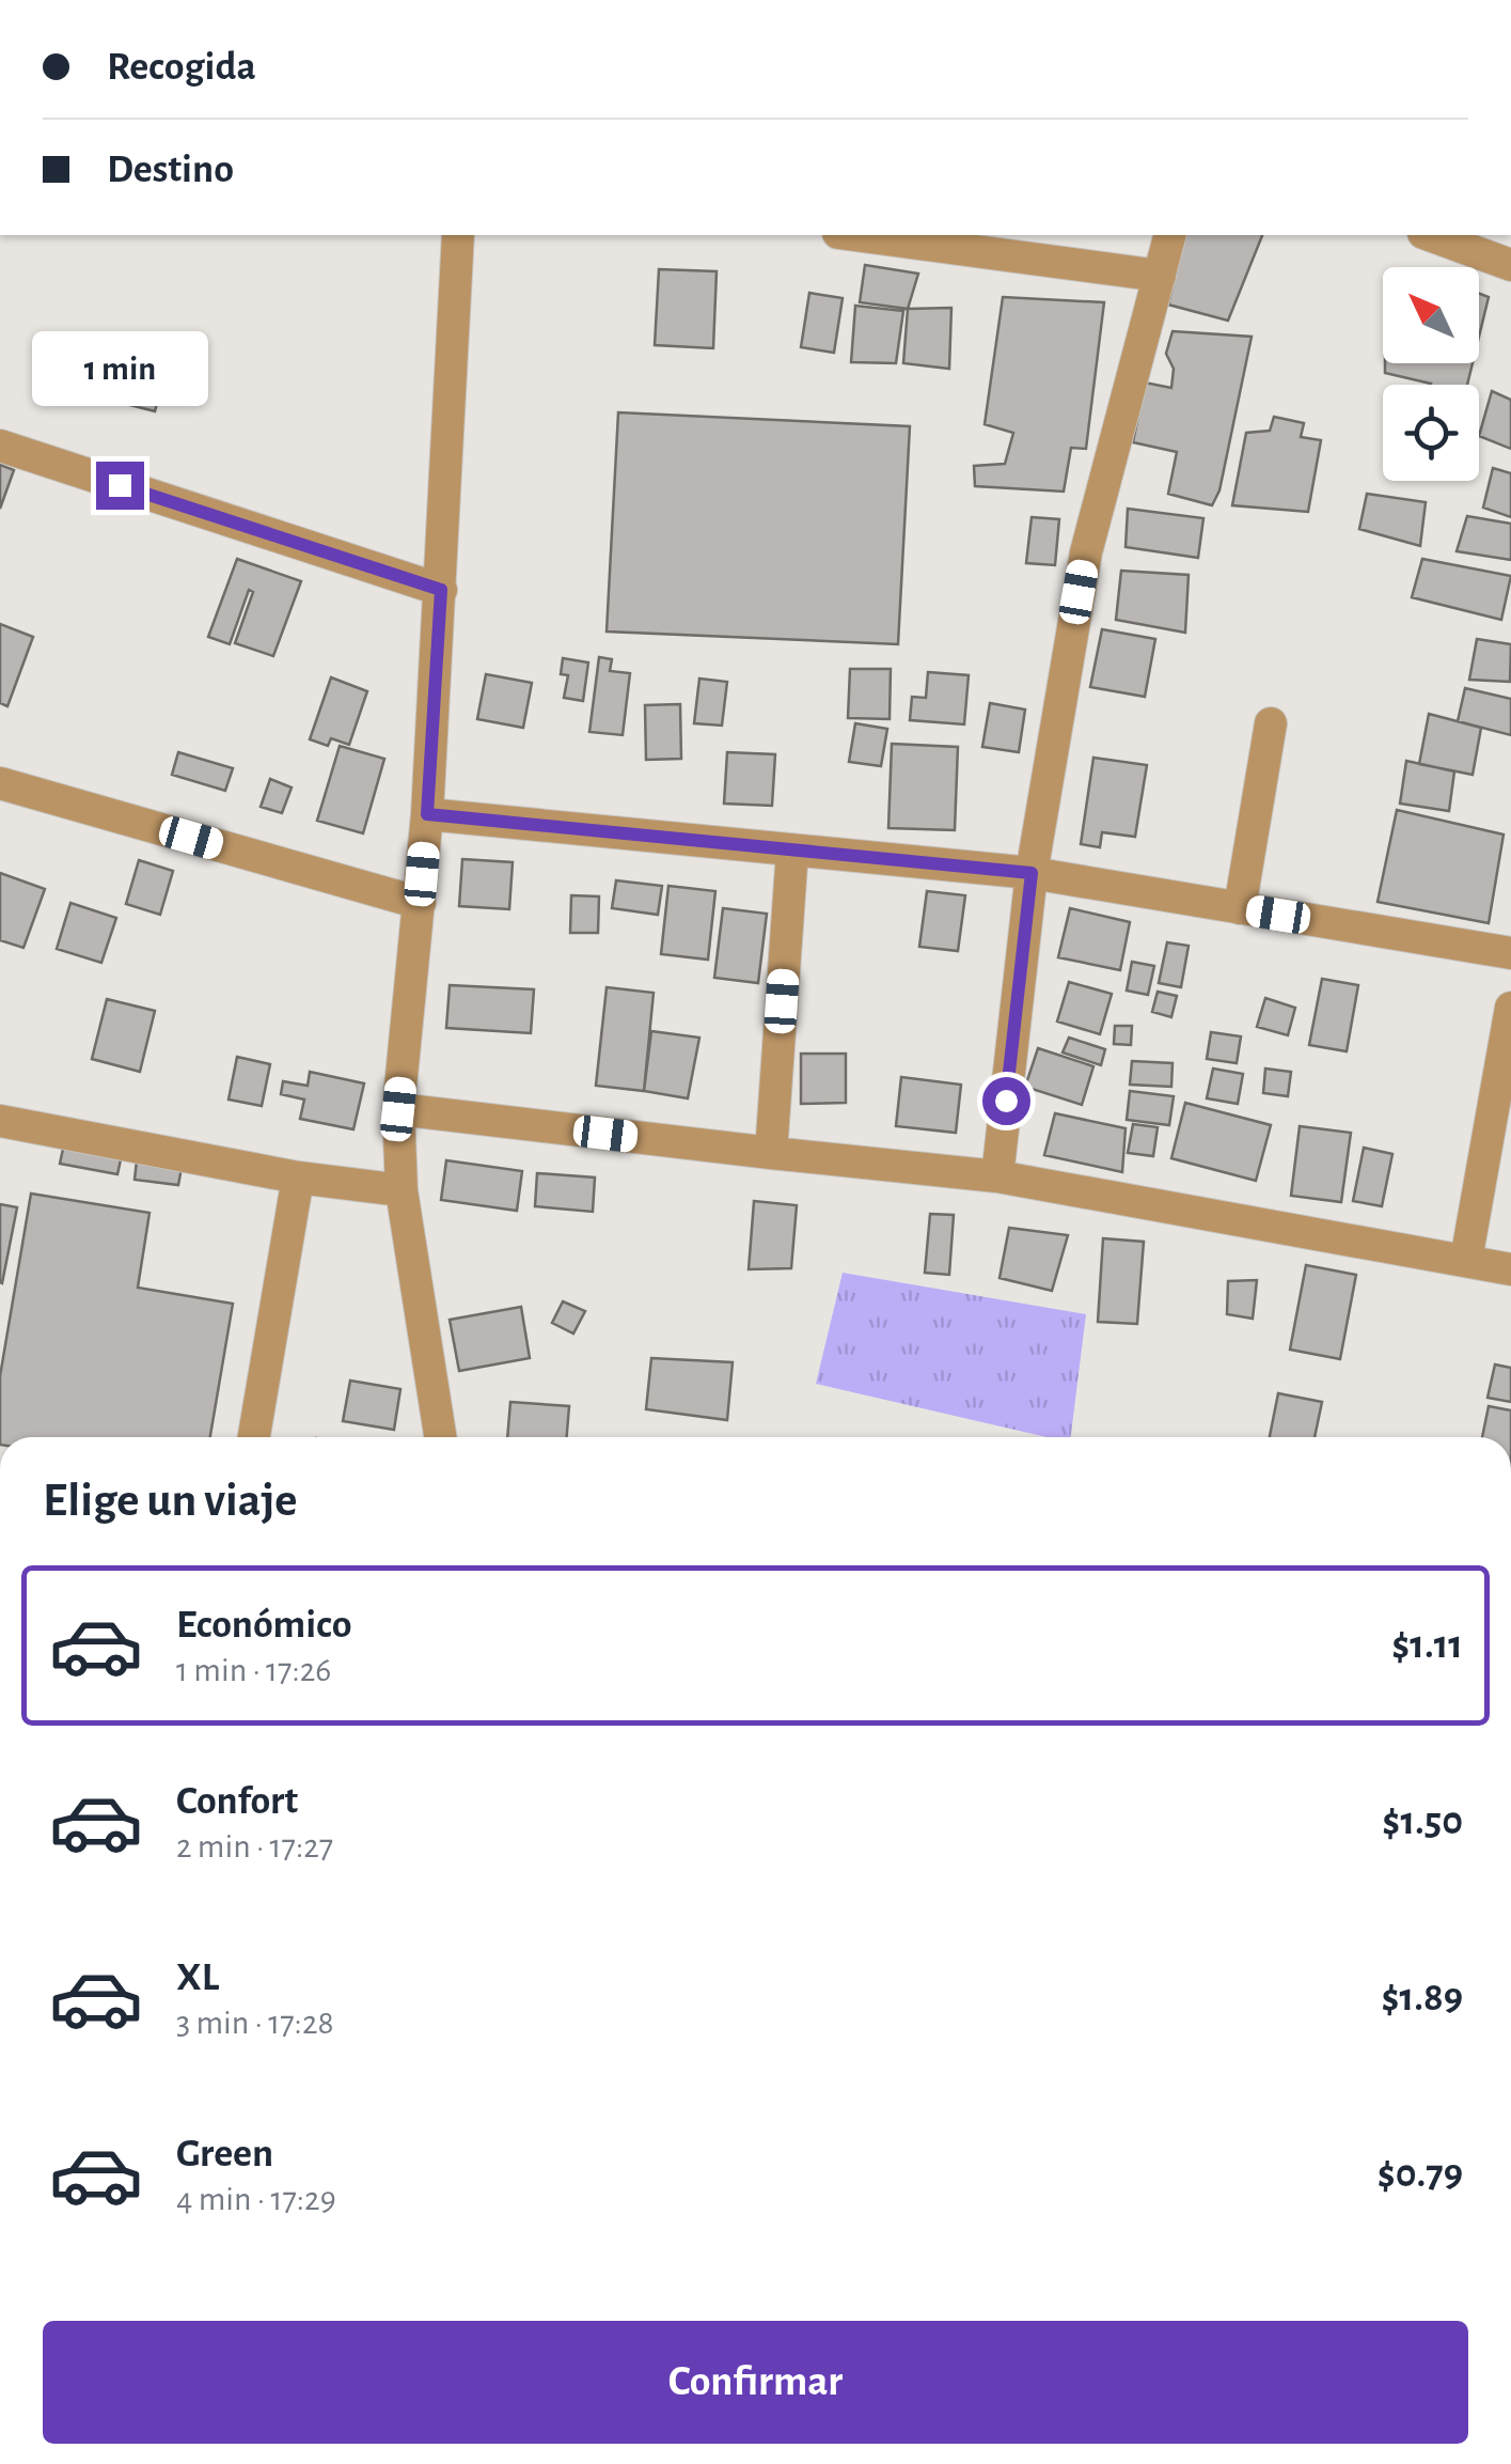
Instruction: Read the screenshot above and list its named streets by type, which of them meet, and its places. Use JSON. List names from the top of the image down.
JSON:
{
  "north": "top left",
  "page": {
    "banner": ["Recogida", "Destino"],
    "bubble": "1 min",
    "heading": "Elige un viaje",
    "list": [
      {
        "name": "Económico",
        "note": "1 min · 17:26",
        "value": "$1.11"
      },
      {
        "name": "Confort",
        "note": "2 min · 17:27",
        "value": "$1.50"
      },
      {
        "name": "XL",
        "note": "3 min · 17:28",
        "value": "$1.89"
      },
      {
        "name": "Green",
        "note": "4 min · 17:29",
        "value": "$0.79"
      }
    ],
    "buttons": "Confirmar"
  }
}
